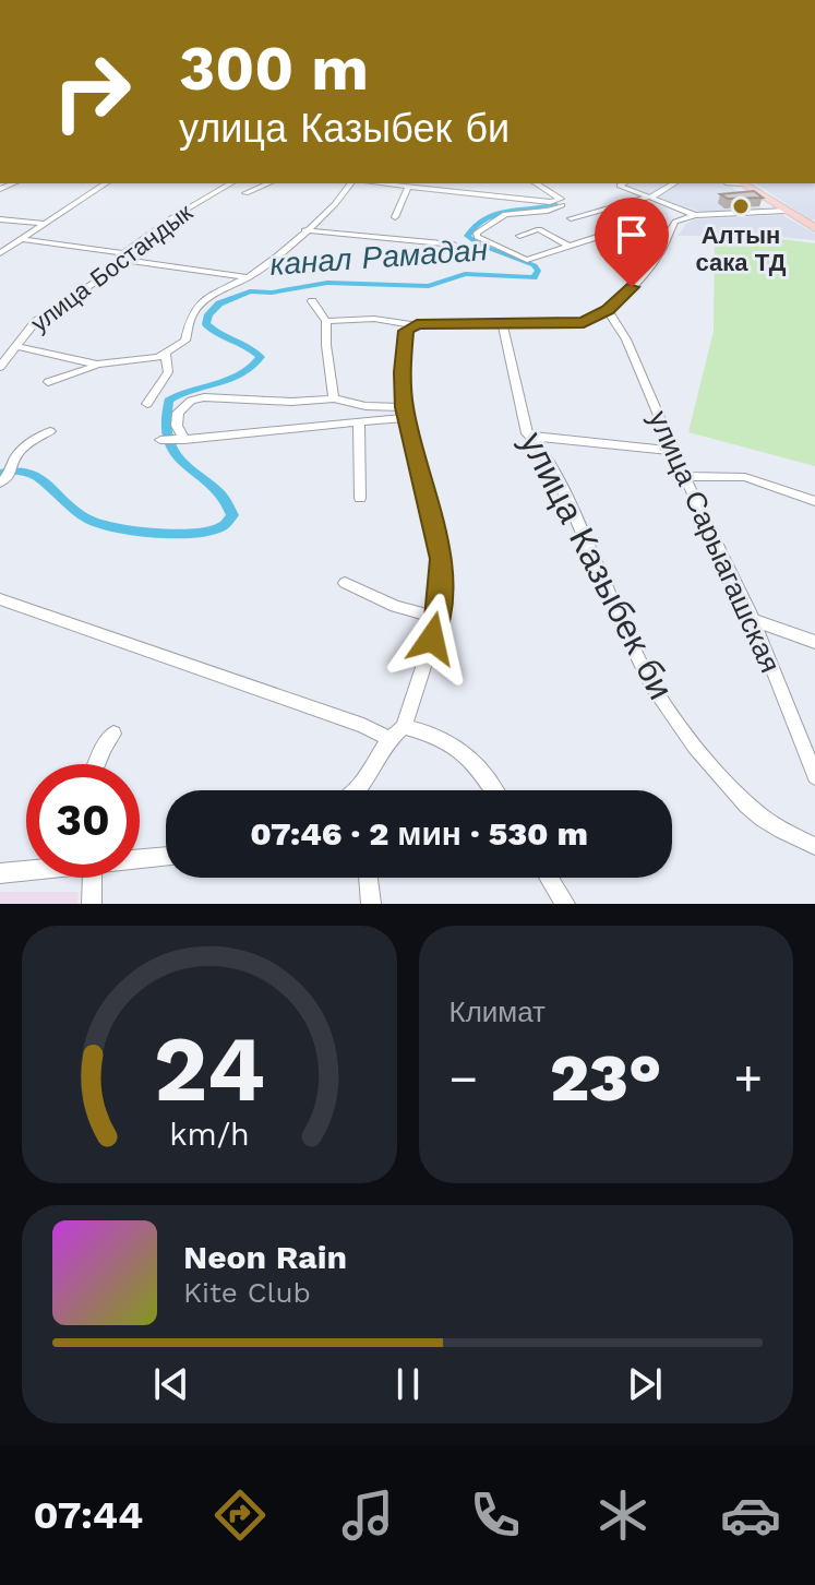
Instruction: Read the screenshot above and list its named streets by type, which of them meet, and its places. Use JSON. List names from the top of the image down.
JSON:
{
  "streets": {
    "street": ["улица Бостандык", "улица Сарыагашская", "улица Казыбек би"]
  },
  "water": ["канал Рамадан"],
  "places": ["Алтын сака ТД"],
  "page": {
    "turn": ["300 m", "улица Казыбек би"],
    "limit": "30",
    "trip": "07:46 · 2 мин · 530 m",
    "tile": "Климат",
    "heat": ["−", "23°", "+"],
    "song": ["Neon Rain", "Kite Club"],
    "tabs": "07:44",
    "gauge": ["24", "km/h"]
  }
}
